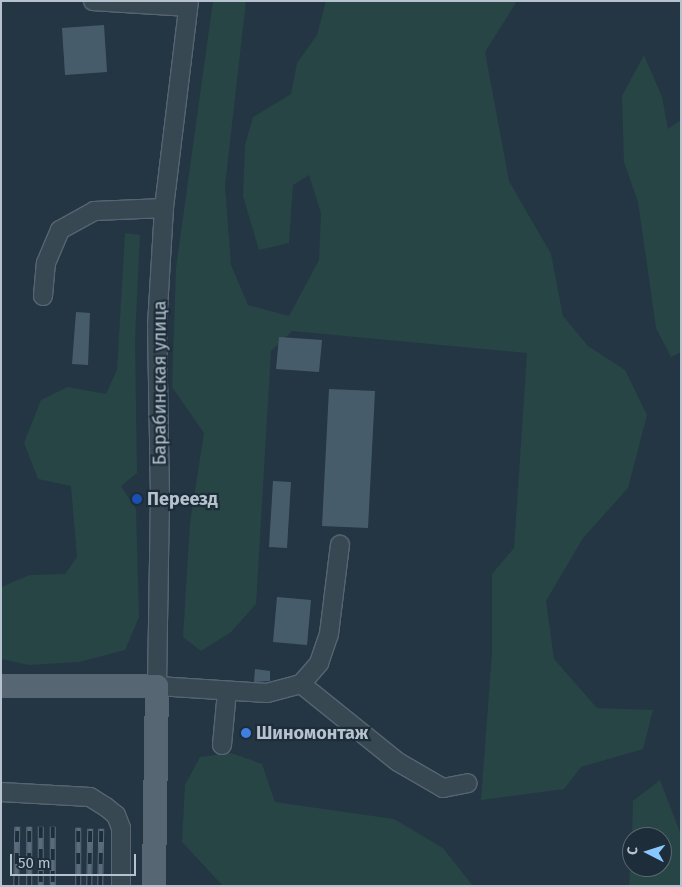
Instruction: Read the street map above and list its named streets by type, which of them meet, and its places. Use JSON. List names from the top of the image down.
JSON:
{
  "streets": {
    "main road": ["Барабинская улица"]
  },
  "places": ["Переезд", "Шиномонтаж"],
  "scale_bar": "50 m",
  "north": "left"
}
